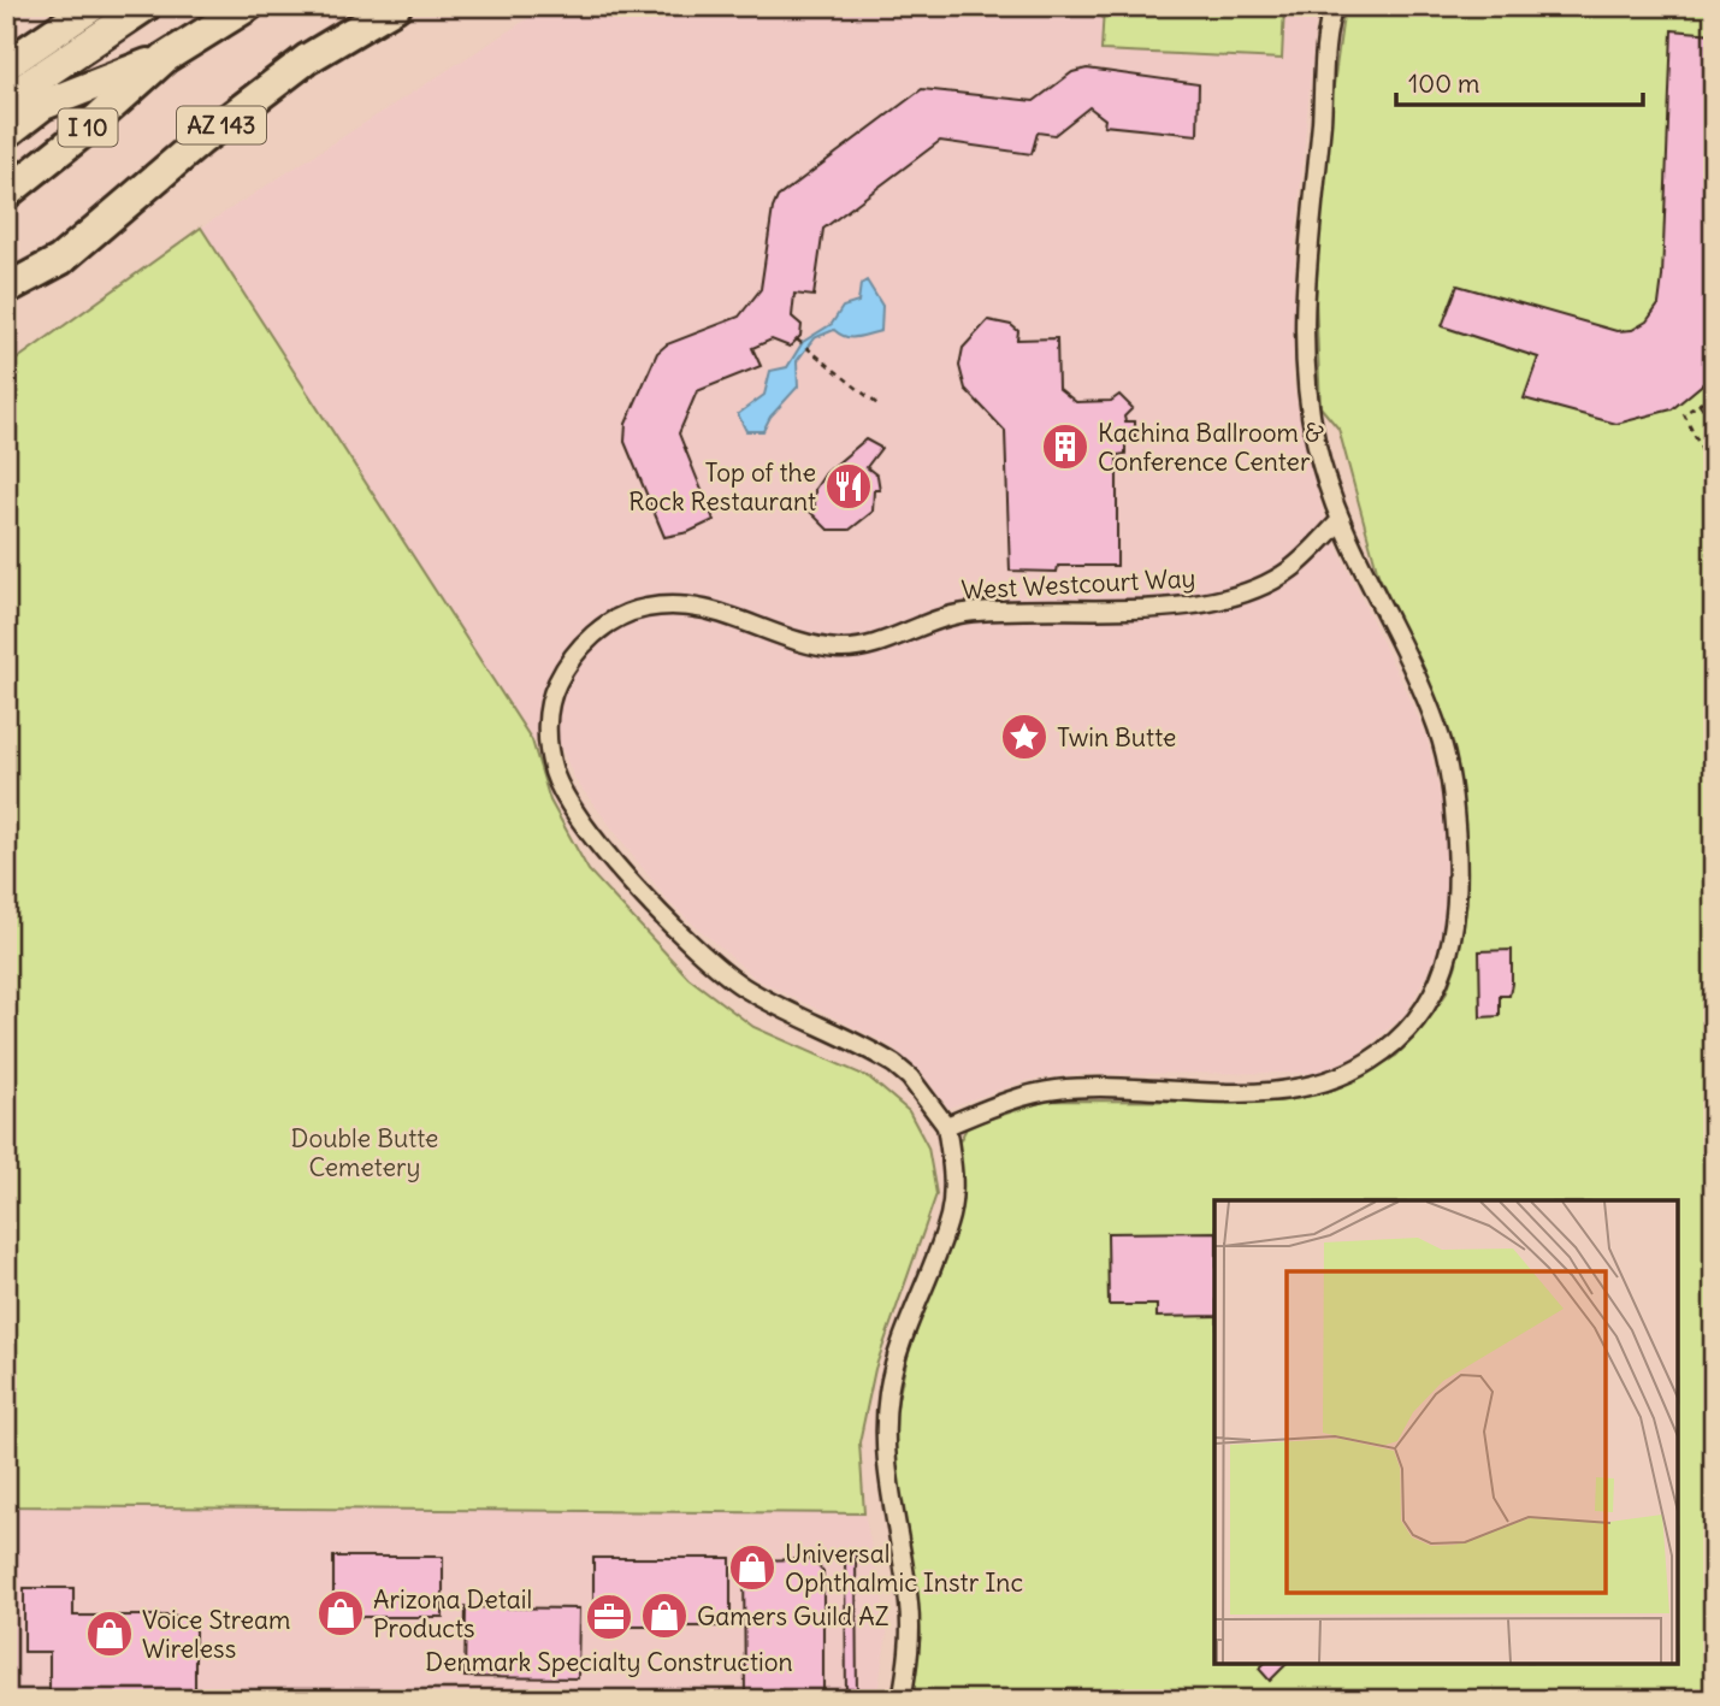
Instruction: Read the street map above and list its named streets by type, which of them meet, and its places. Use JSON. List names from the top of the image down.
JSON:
{
  "streets": {
    "highway": ["AZ 143", "I 10"],
    "street": ["West Westcourt Way"]
  },
  "parks": ["Double Butte Cemetery"],
  "places": {
    "building": ["Kachina Ballroom & Conference Center"],
    "restaurant": ["Top of the Rock Restaurant"],
    "place": ["Twin Butte"],
    "shop": [
      "Universal Ophthalmic Instr Inc",
      "Arizona Detail Products",
      "Gamers Guild AZ",
      "Voice Stream Wireless"
    ],
    "office": ["Denmark Specialty Construction"]
  },
  "scale_bar": "100 m"
}
